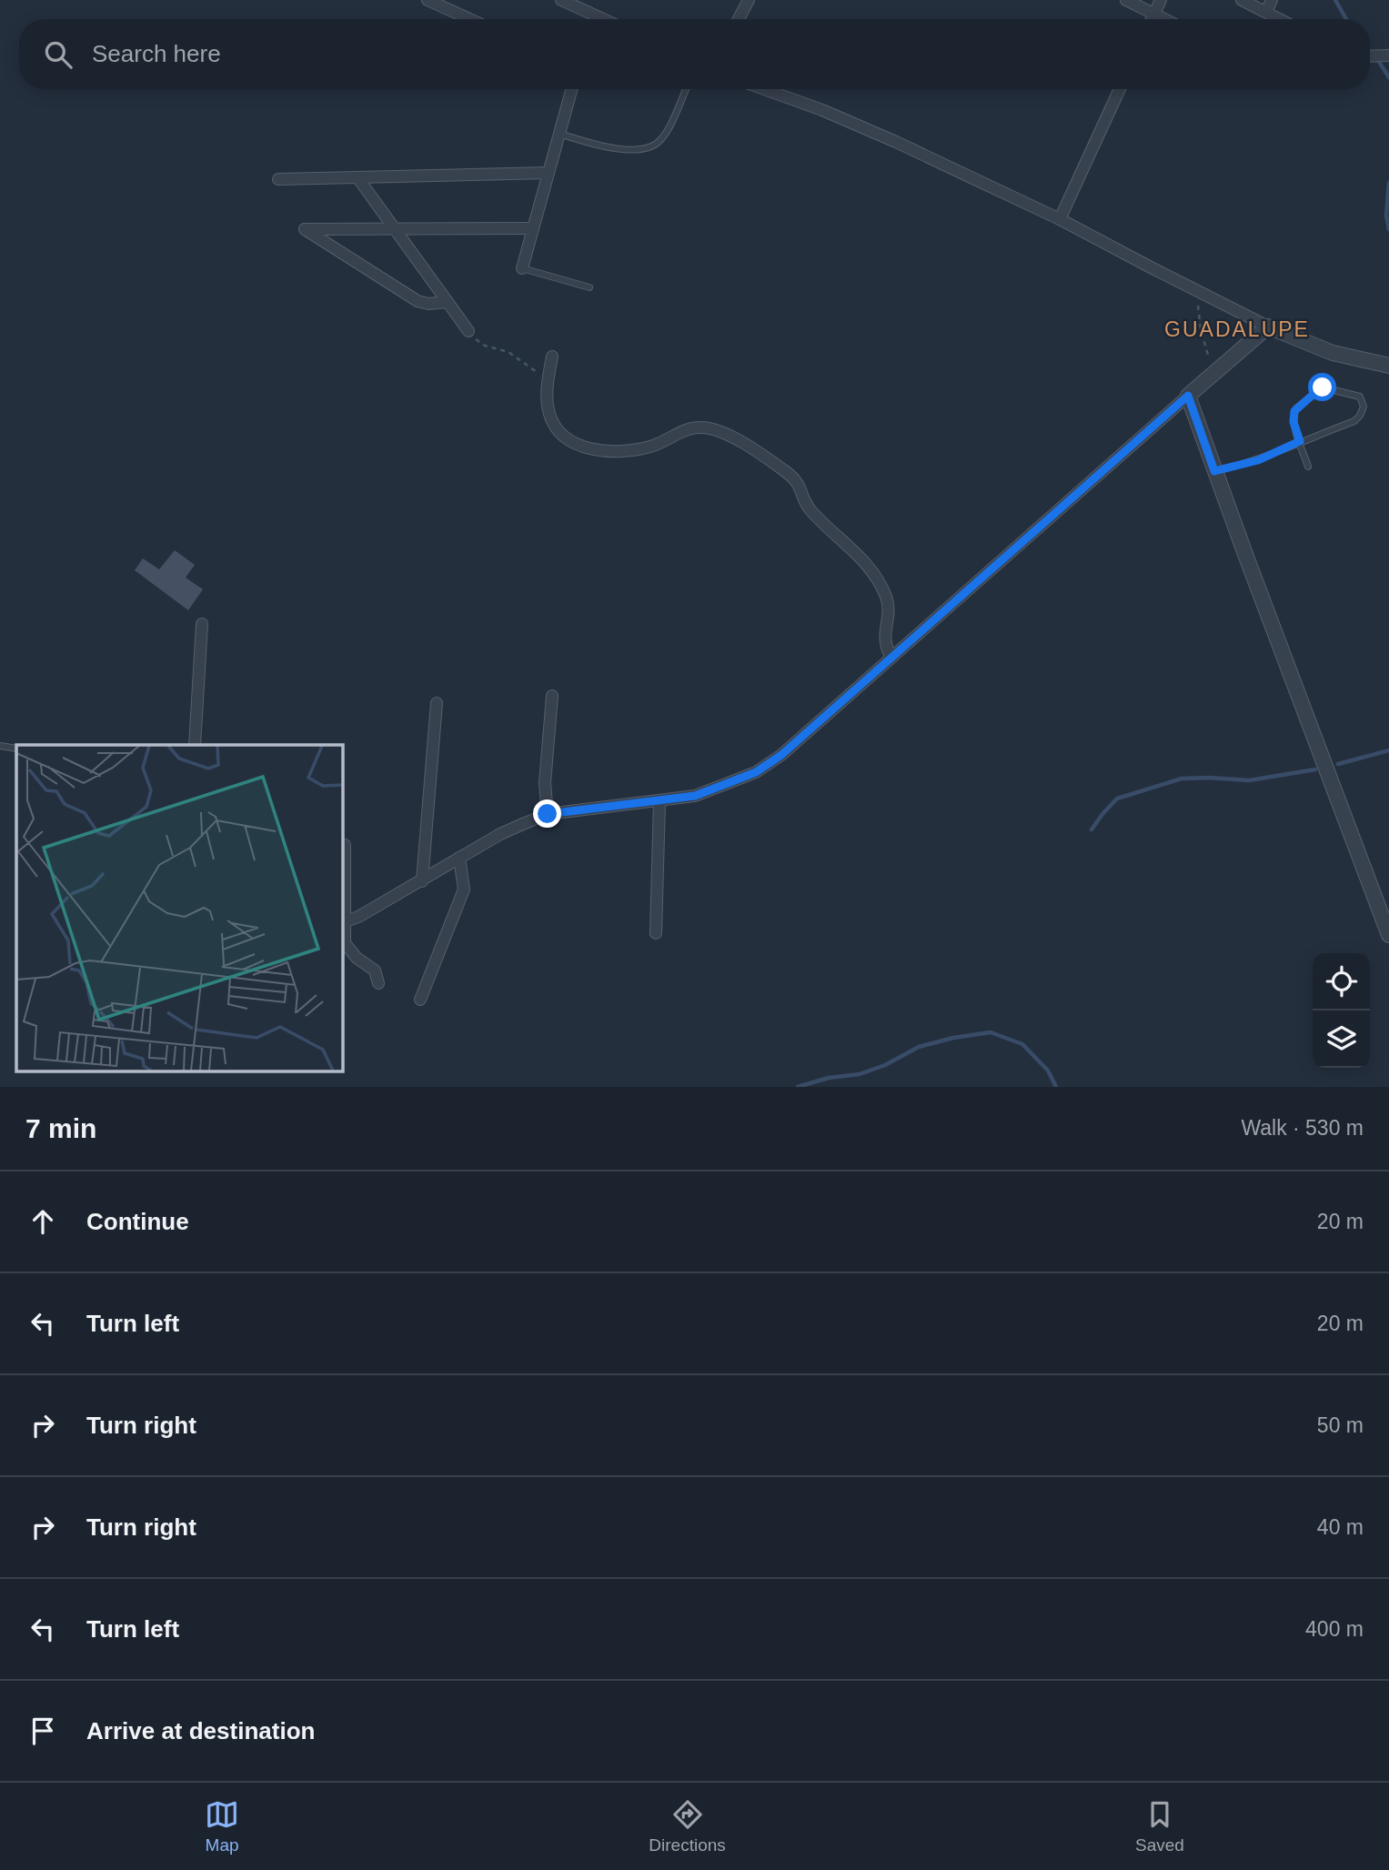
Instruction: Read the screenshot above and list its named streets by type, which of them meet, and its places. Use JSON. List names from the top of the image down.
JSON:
{
  "districts": ["GUADALUPE"],
  "page": {
    "search": "Search here",
    "heading": ["7 min", "Walk · 530 m"],
    "list": [
      ["Continue", "20 m"],
      ["Turn left", "20 m"],
      ["Turn right", "50 m"],
      ["Turn right", "40 m"],
      ["Turn left", "400 m"],
      "Arrive at destination"
    ],
    "nav": ["Map", "Directions", "Saved"]
  }
}
